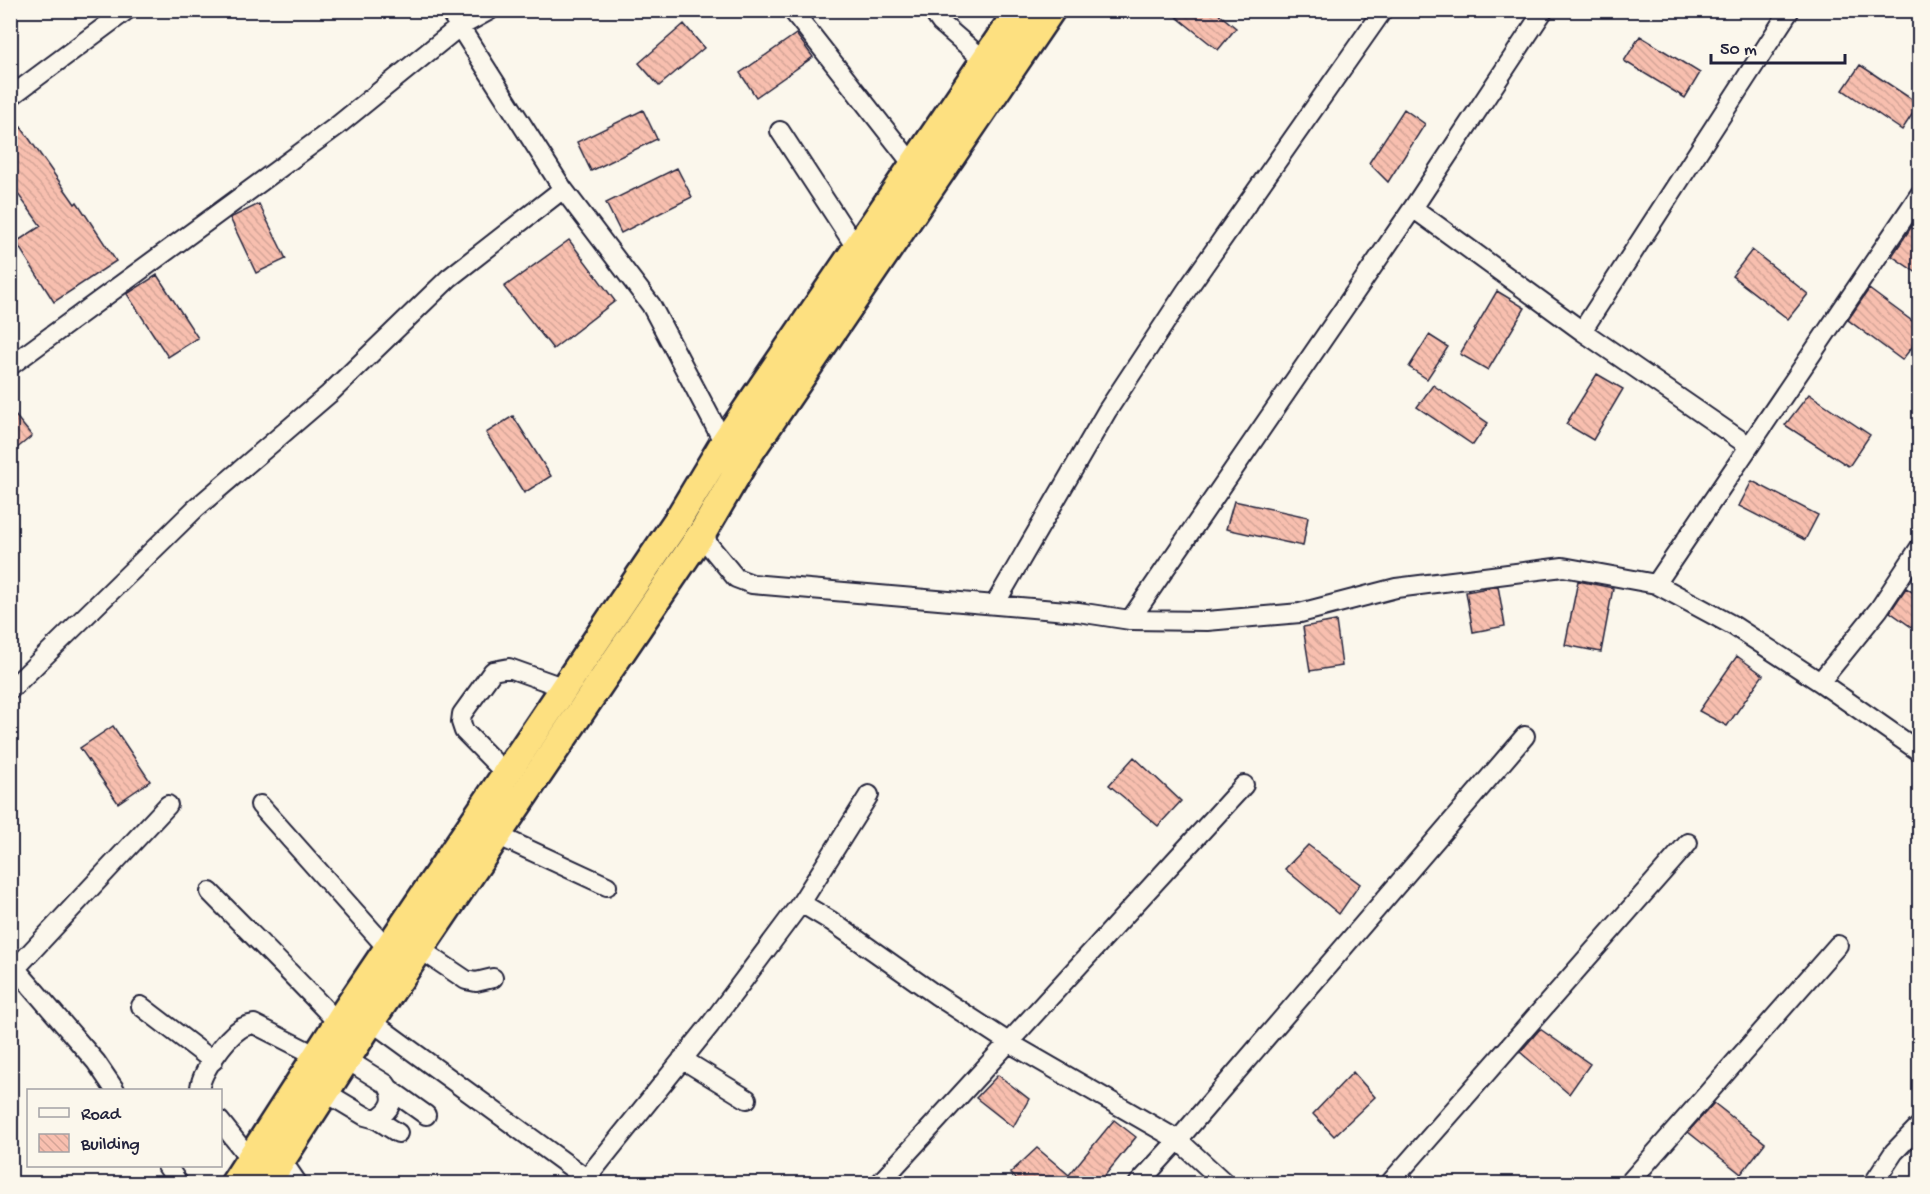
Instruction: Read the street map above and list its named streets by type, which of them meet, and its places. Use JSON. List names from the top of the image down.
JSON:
{
  "legend": ["Road", "Building"],
  "scale_bar": "50 m"
}
